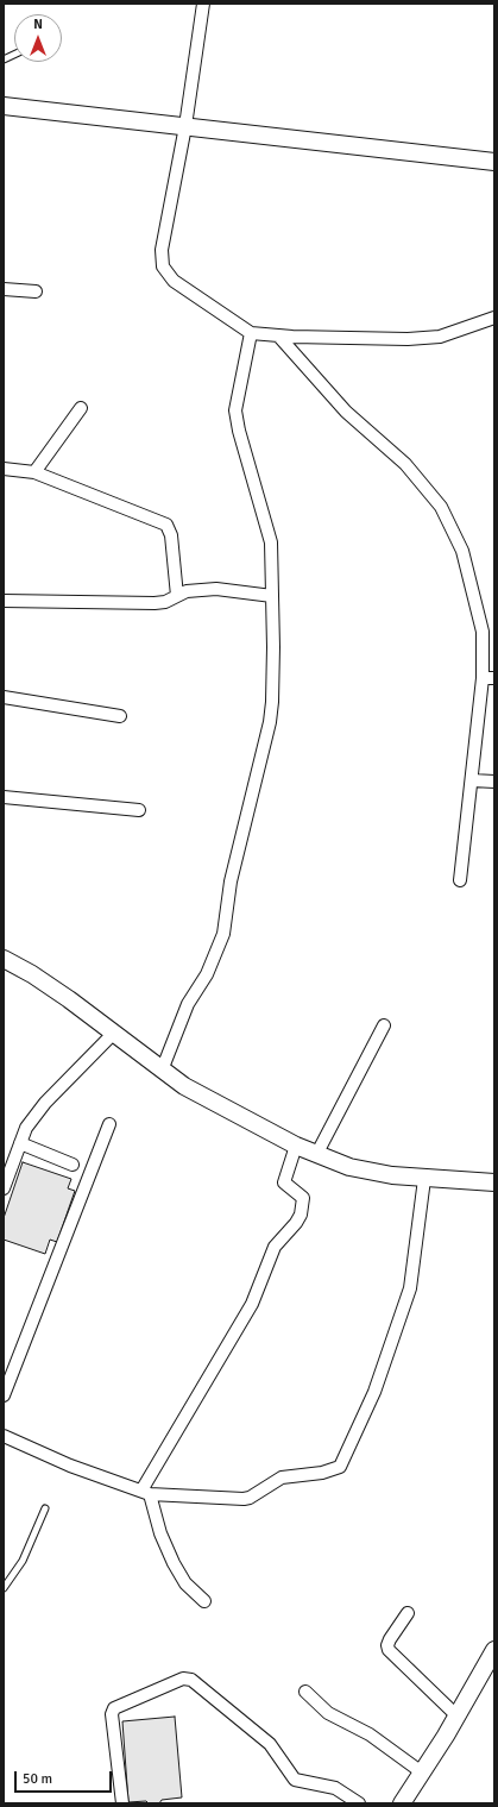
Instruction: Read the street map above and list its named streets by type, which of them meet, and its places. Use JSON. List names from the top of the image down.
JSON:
{
  "scale_bar": "50 m",
  "north": "top"
}
